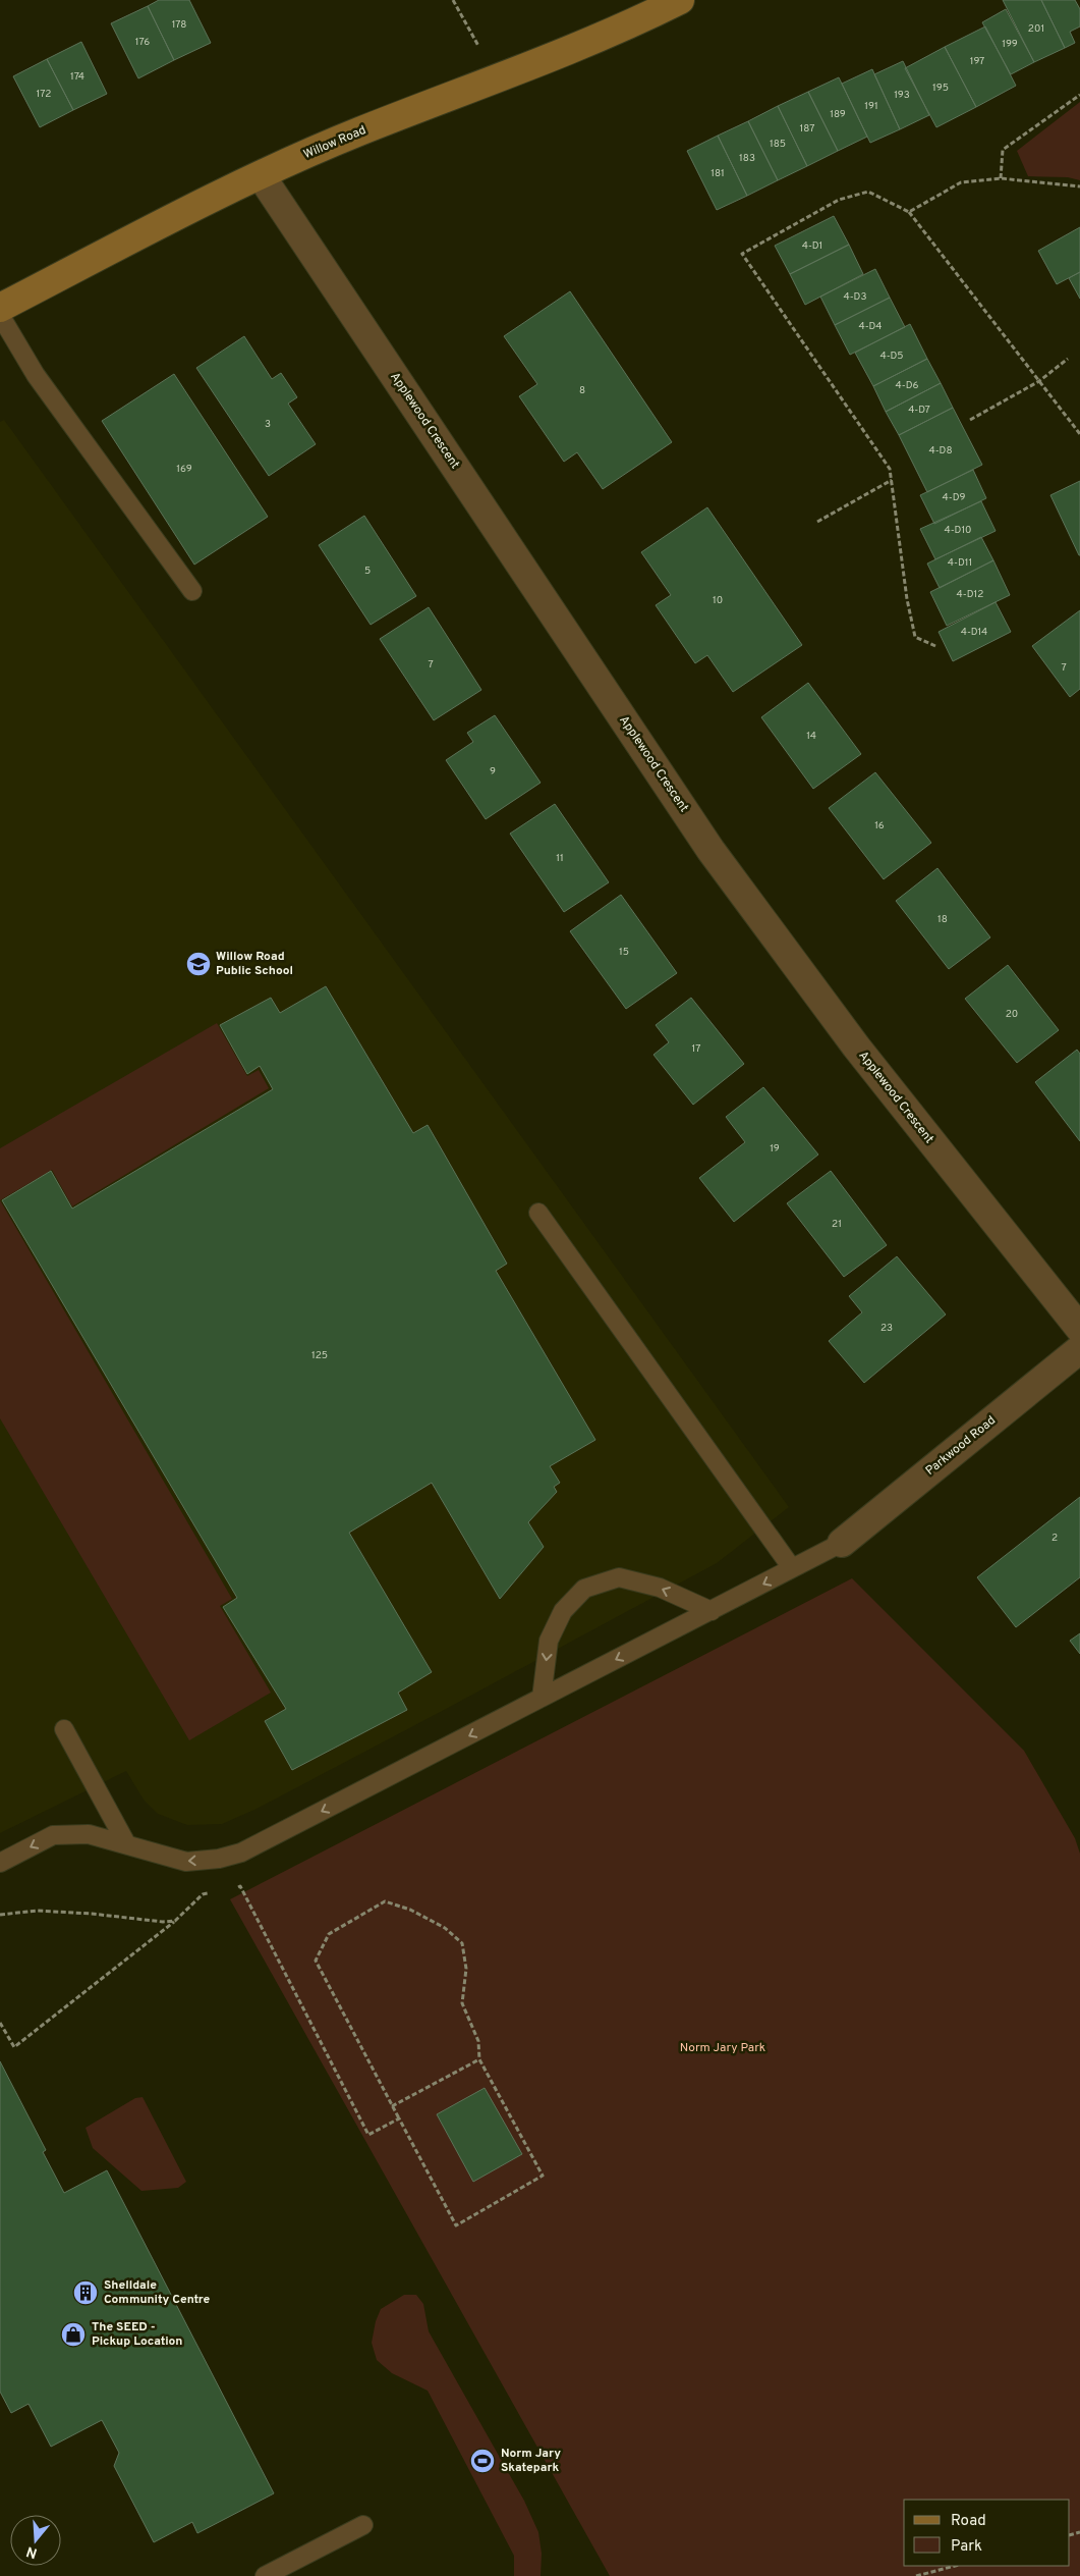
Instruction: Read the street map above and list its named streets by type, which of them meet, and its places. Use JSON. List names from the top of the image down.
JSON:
{
  "streets": {
    "main road": ["Willow Road"],
    "street": ["Applewood Crescent", "Parkwood Road"]
  },
  "crossings": [
    ["Willow Road", "Applewood Crescent"]
  ],
  "parks": ["Norm Jary Park"],
  "places": {
    "school or university": ["Willow Road Public School"],
    "building": ["Shelldale Community Centre"],
    "shop": ["The SEED - Pickup Location"],
    "sports": ["Norm Jary Skatepark"]
  },
  "house_numbers": [
    "178",
    "201",
    "176",
    "199",
    "197",
    "174",
    "195",
    "172",
    "193",
    "191",
    "189",
    "187",
    "185",
    "183",
    "181",
    "4-D1",
    "4-D3",
    "4-D4",
    "4-D5",
    "4-D6",
    "8",
    "4-D7",
    "3",
    "4-D8",
    "169",
    "4-D9",
    "4-D10",
    "4-D11",
    "5",
    "4-D12",
    "10",
    "4-D14",
    "7",
    "7",
    "14",
    "9",
    "16",
    "11",
    "18",
    "15",
    "20",
    "17",
    "19",
    "21",
    "23",
    "125",
    "2"
  ],
  "legend": ["Road", "Park"],
  "north": "bottom"
}
